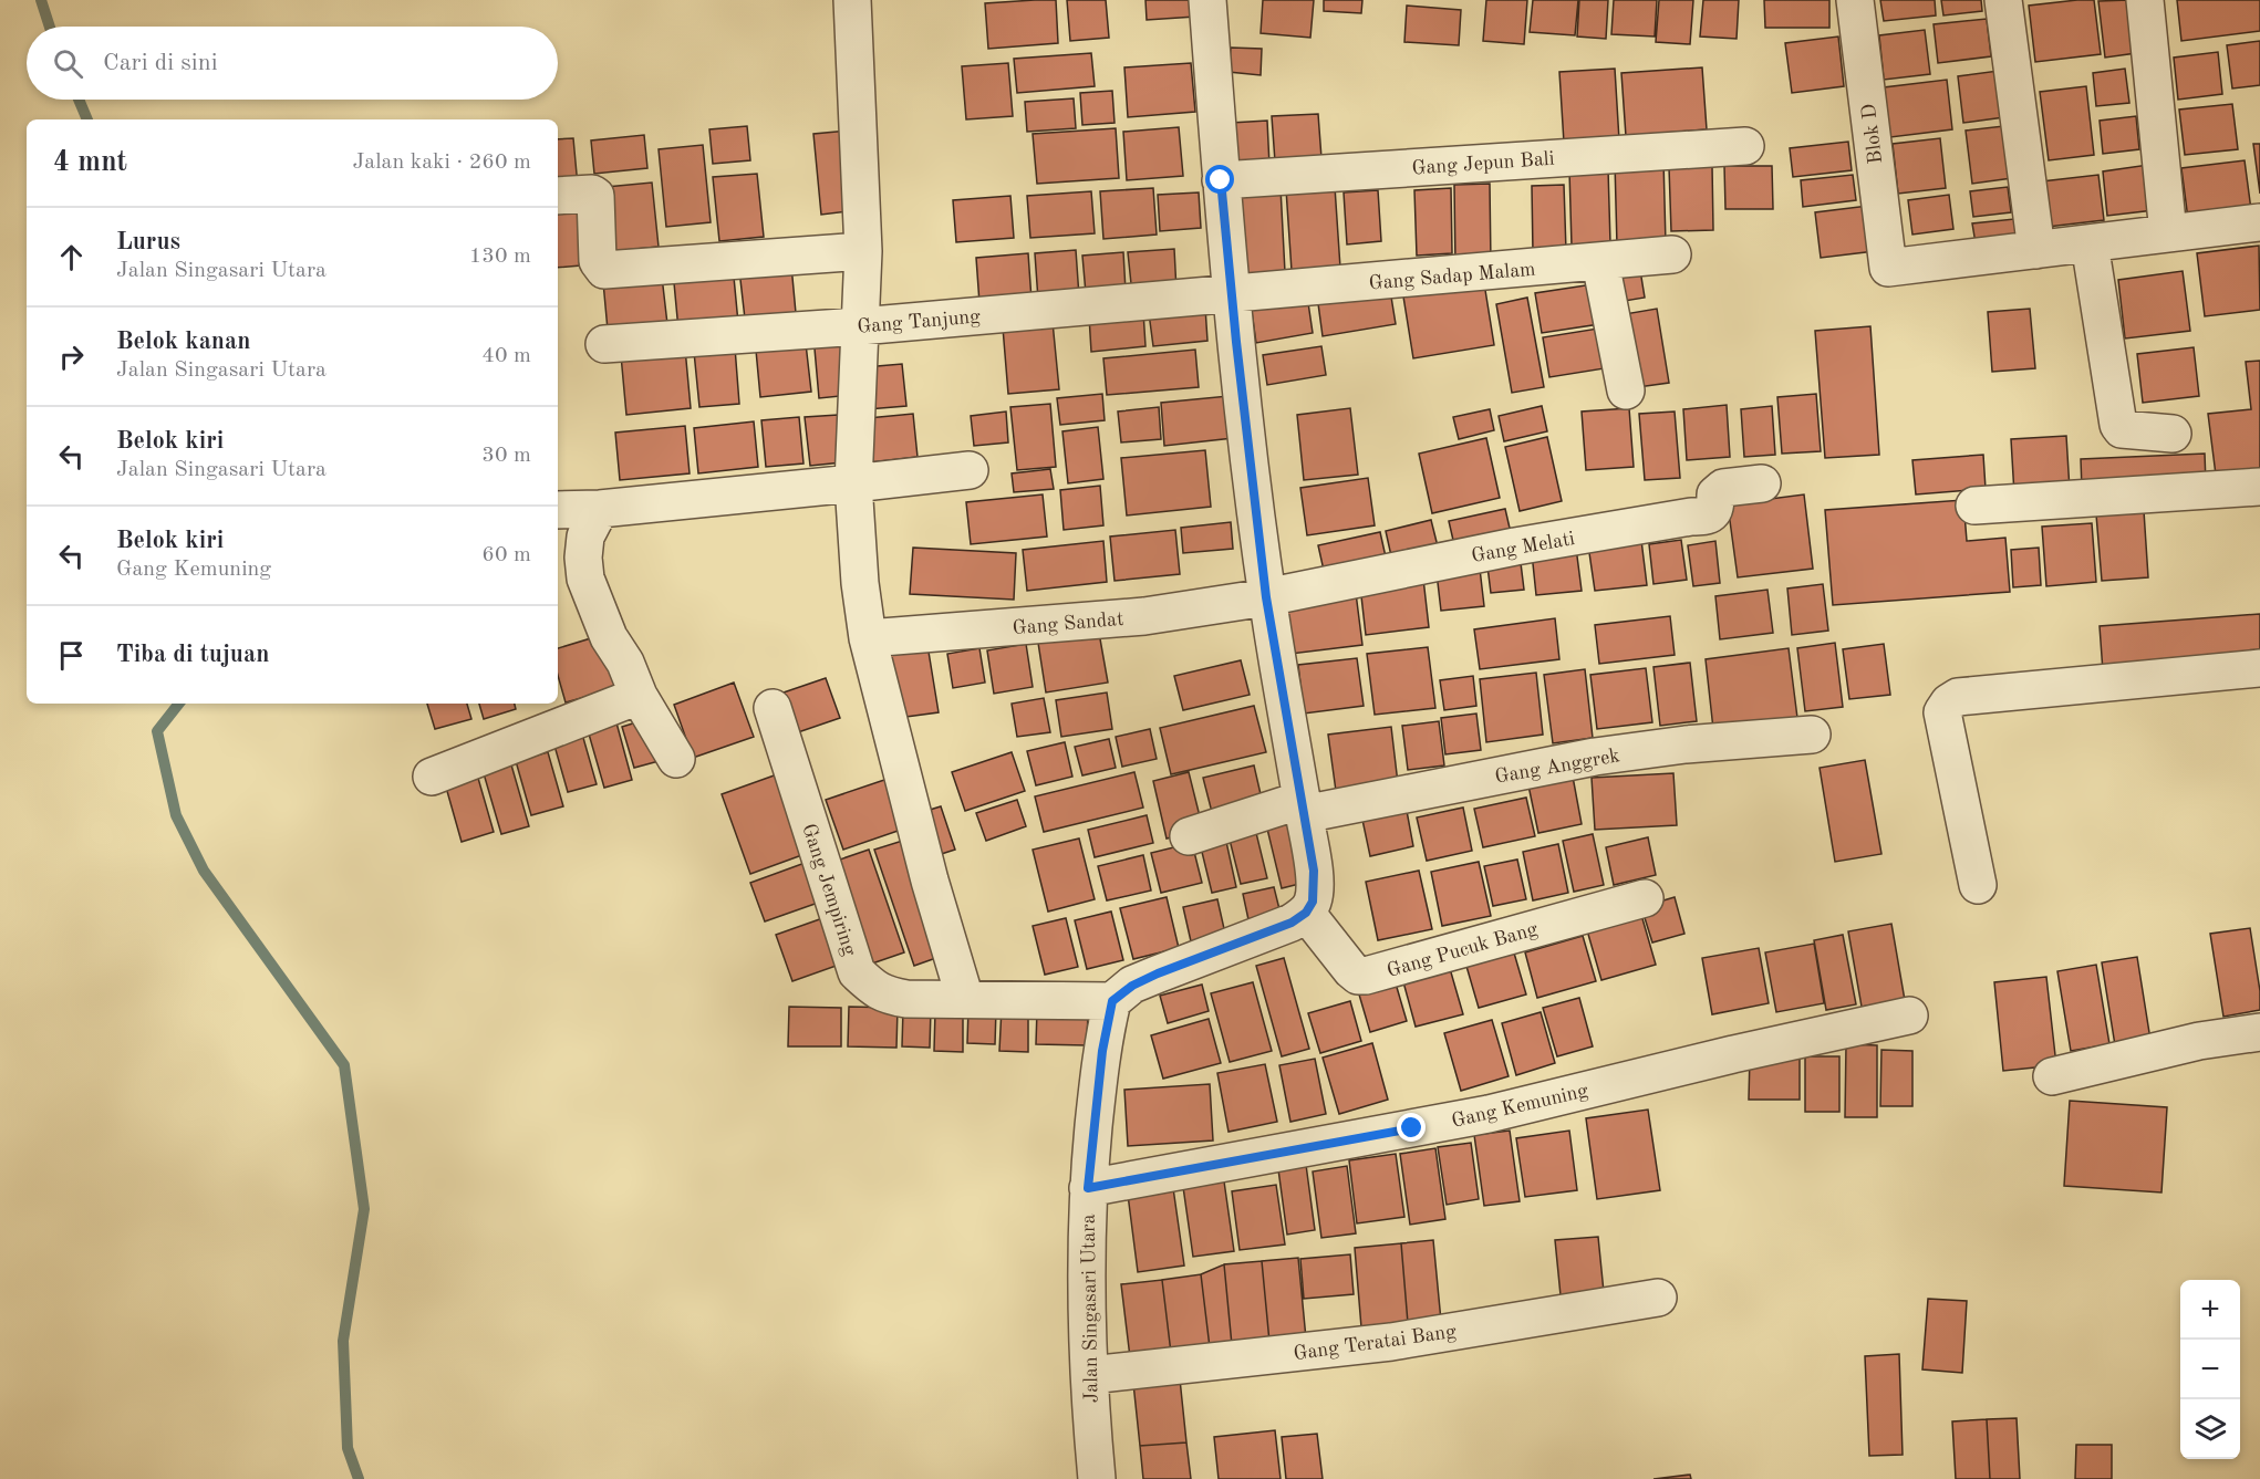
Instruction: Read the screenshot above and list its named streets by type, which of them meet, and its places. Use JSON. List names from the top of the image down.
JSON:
{
  "streets": {
    "street": [
      "Blok D",
      "Gang Jepun Bali",
      "Gang Sadap Malam",
      "Gang Tanjung",
      "Gang Melati",
      "Gang Sandat",
      "Gang Anggrek",
      "Gang Jempiring",
      "Gang Pucuk Bang",
      "Gang Kemuning",
      "Jalan Singasari Utara",
      "Gang Teratai Bang"
    ]
  },
  "crossings": [
    ["Gang Sadap Malam", "Gang Tanjung"],
    ["Gang Melati", "Gang Sandat"],
    ["Gang Jempiring", "Jalan Singasari Utara"],
    ["Gang Kemuning", "Jalan Singasari Utara"],
    ["Jalan Singasari Utara", "Gang Teratai Bang"]
  ],
  "page": {
    "search": "Cari di sini",
    "heading": ["4 mnt", "Jalan kaki · 260 m"],
    "list": [
      ["Lurus", "Jalan Singasari Utara", "130 m"],
      ["Belok kanan", "Jalan Singasari Utara", "40 m"],
      ["Belok kiri", "Jalan Singasari Utara", "30 m"],
      ["Belok kiri", "Gang Kemuning", "60 m"],
      "Tiba di tujuan"
    ],
    "map_buttons": ["+", "−"]
  }
}
